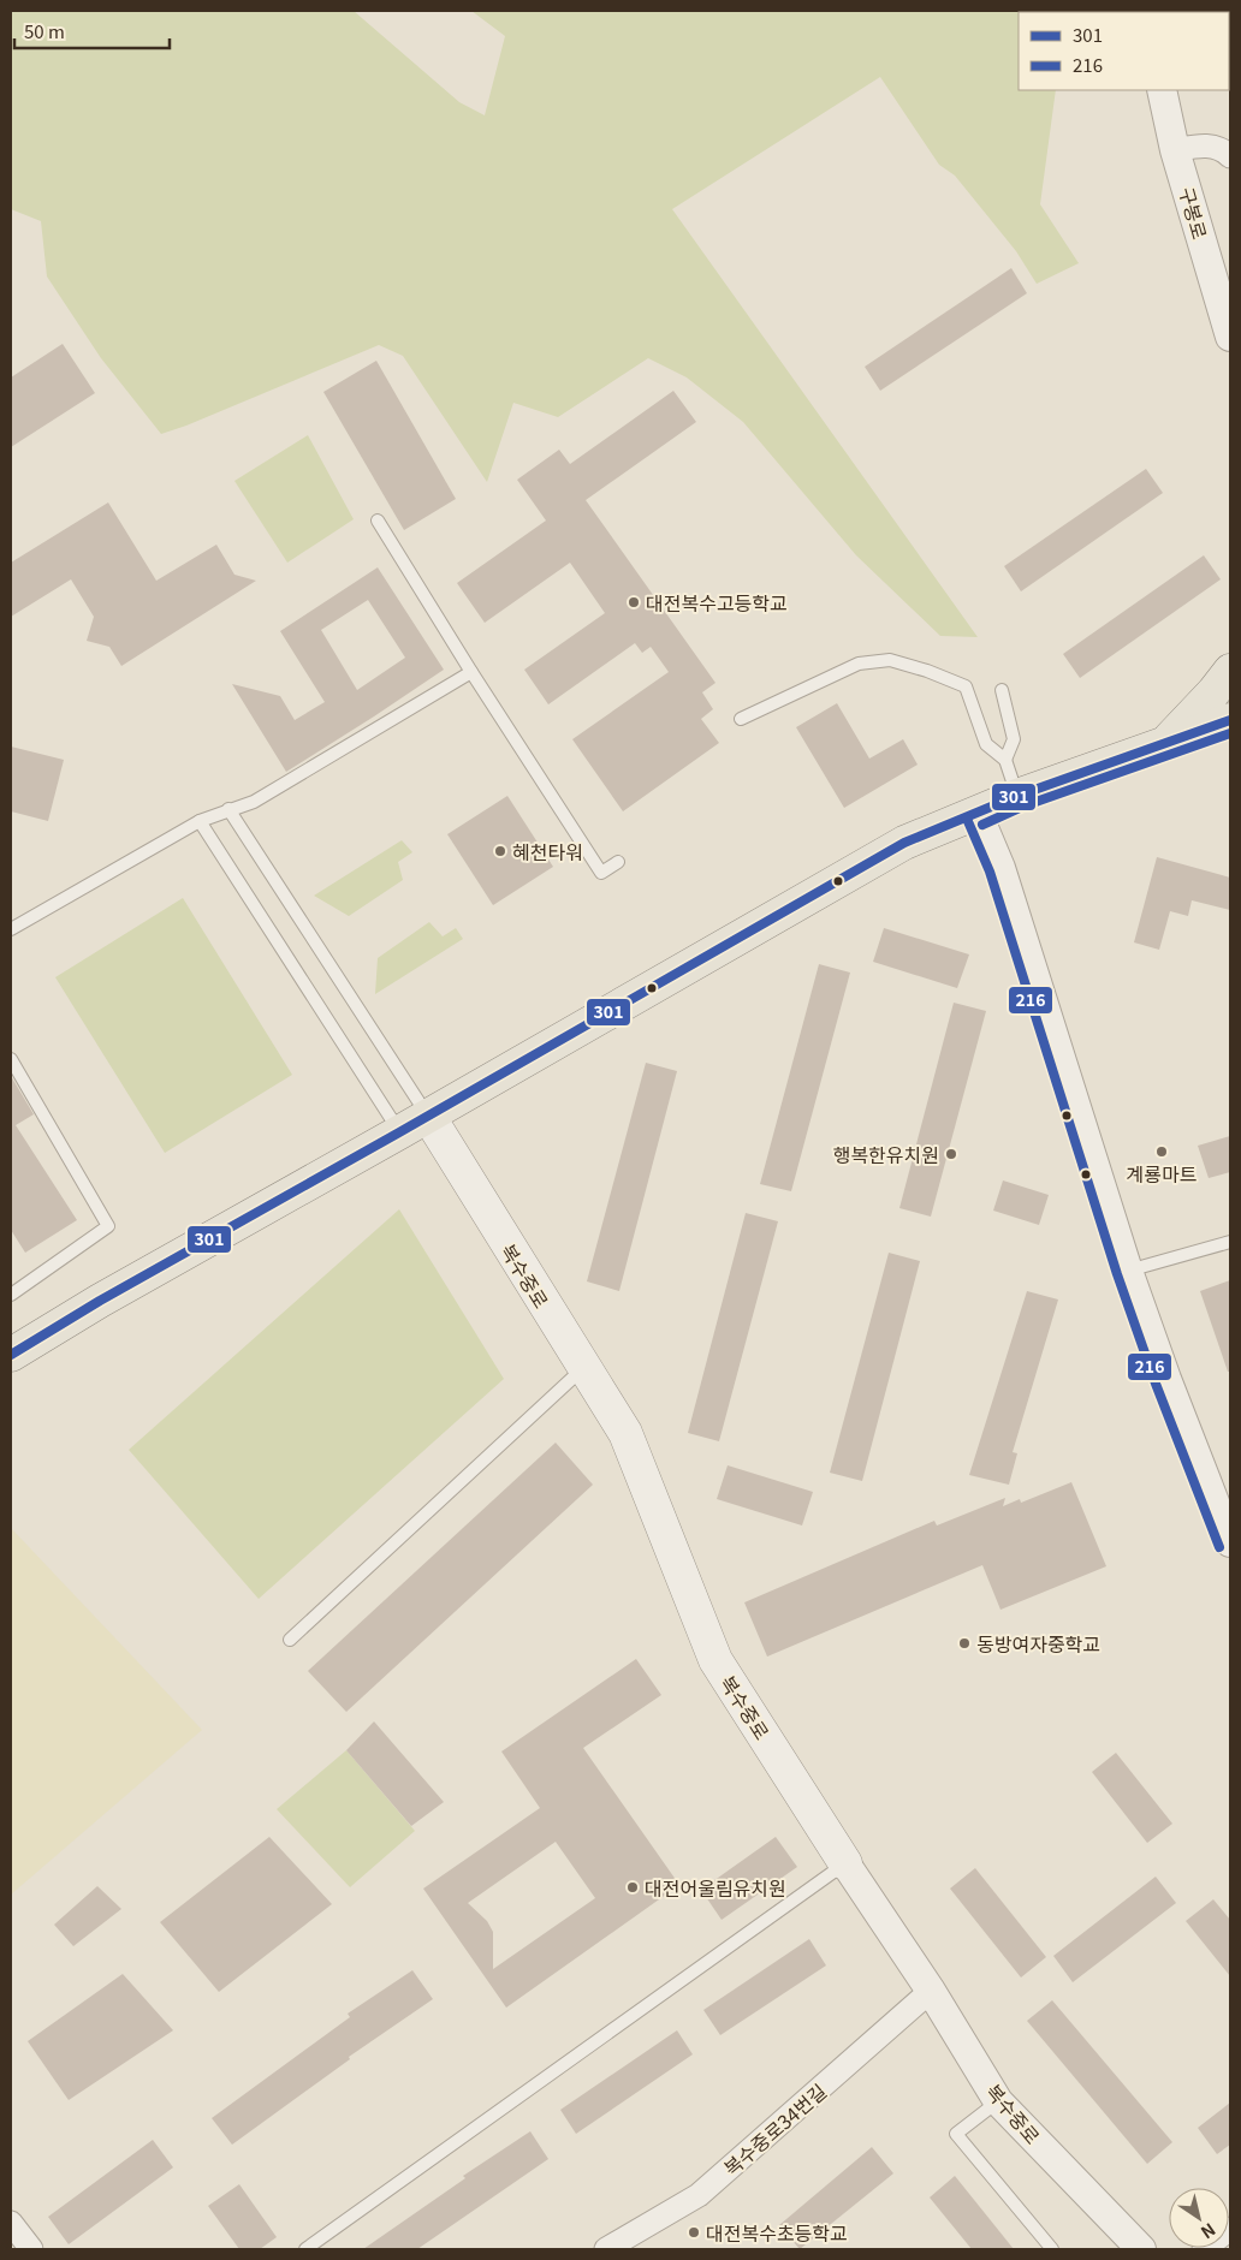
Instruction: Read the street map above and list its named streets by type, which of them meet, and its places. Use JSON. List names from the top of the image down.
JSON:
{
  "streets": {
    "main road": ["복수중로"],
    "street": ["구봉로", "복수중로34번길"]
  },
  "crossings": [
    ["복수중로", "복수중로34번길"]
  ],
  "places": [
    "대전복수고등학교",
    "혜천타워",
    "계룡마트",
    "행복한유치원",
    "동방여자중학교",
    "대전어울림유치원",
    "대전복수초등학교"
  ],
  "lines": ["transit line 301", "transit line 216"],
  "legend": ["301", "216"],
  "scale_bar": "50 m",
  "north": "bottom right"
}
